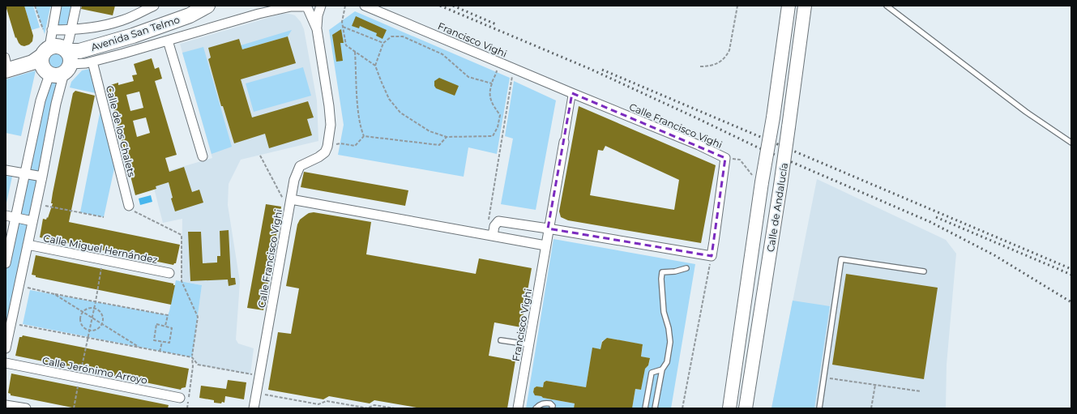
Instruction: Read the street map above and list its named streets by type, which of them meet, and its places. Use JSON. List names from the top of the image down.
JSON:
{
  "streets": {
    "main road": ["Avenida San Telmo", "Calle de Andalucía"],
    "street": [
      "Francisco Vighi",
      "Calle Francisco Vighi",
      "Calle de los Chalets",
      "Calle Miguel Hernández",
      "Calle Jerónimo Arroyo"
    ]
  },
  "crossings": [
    ["Francisco Vighi", "Calle Francisco Vighi"]
  ]
}
